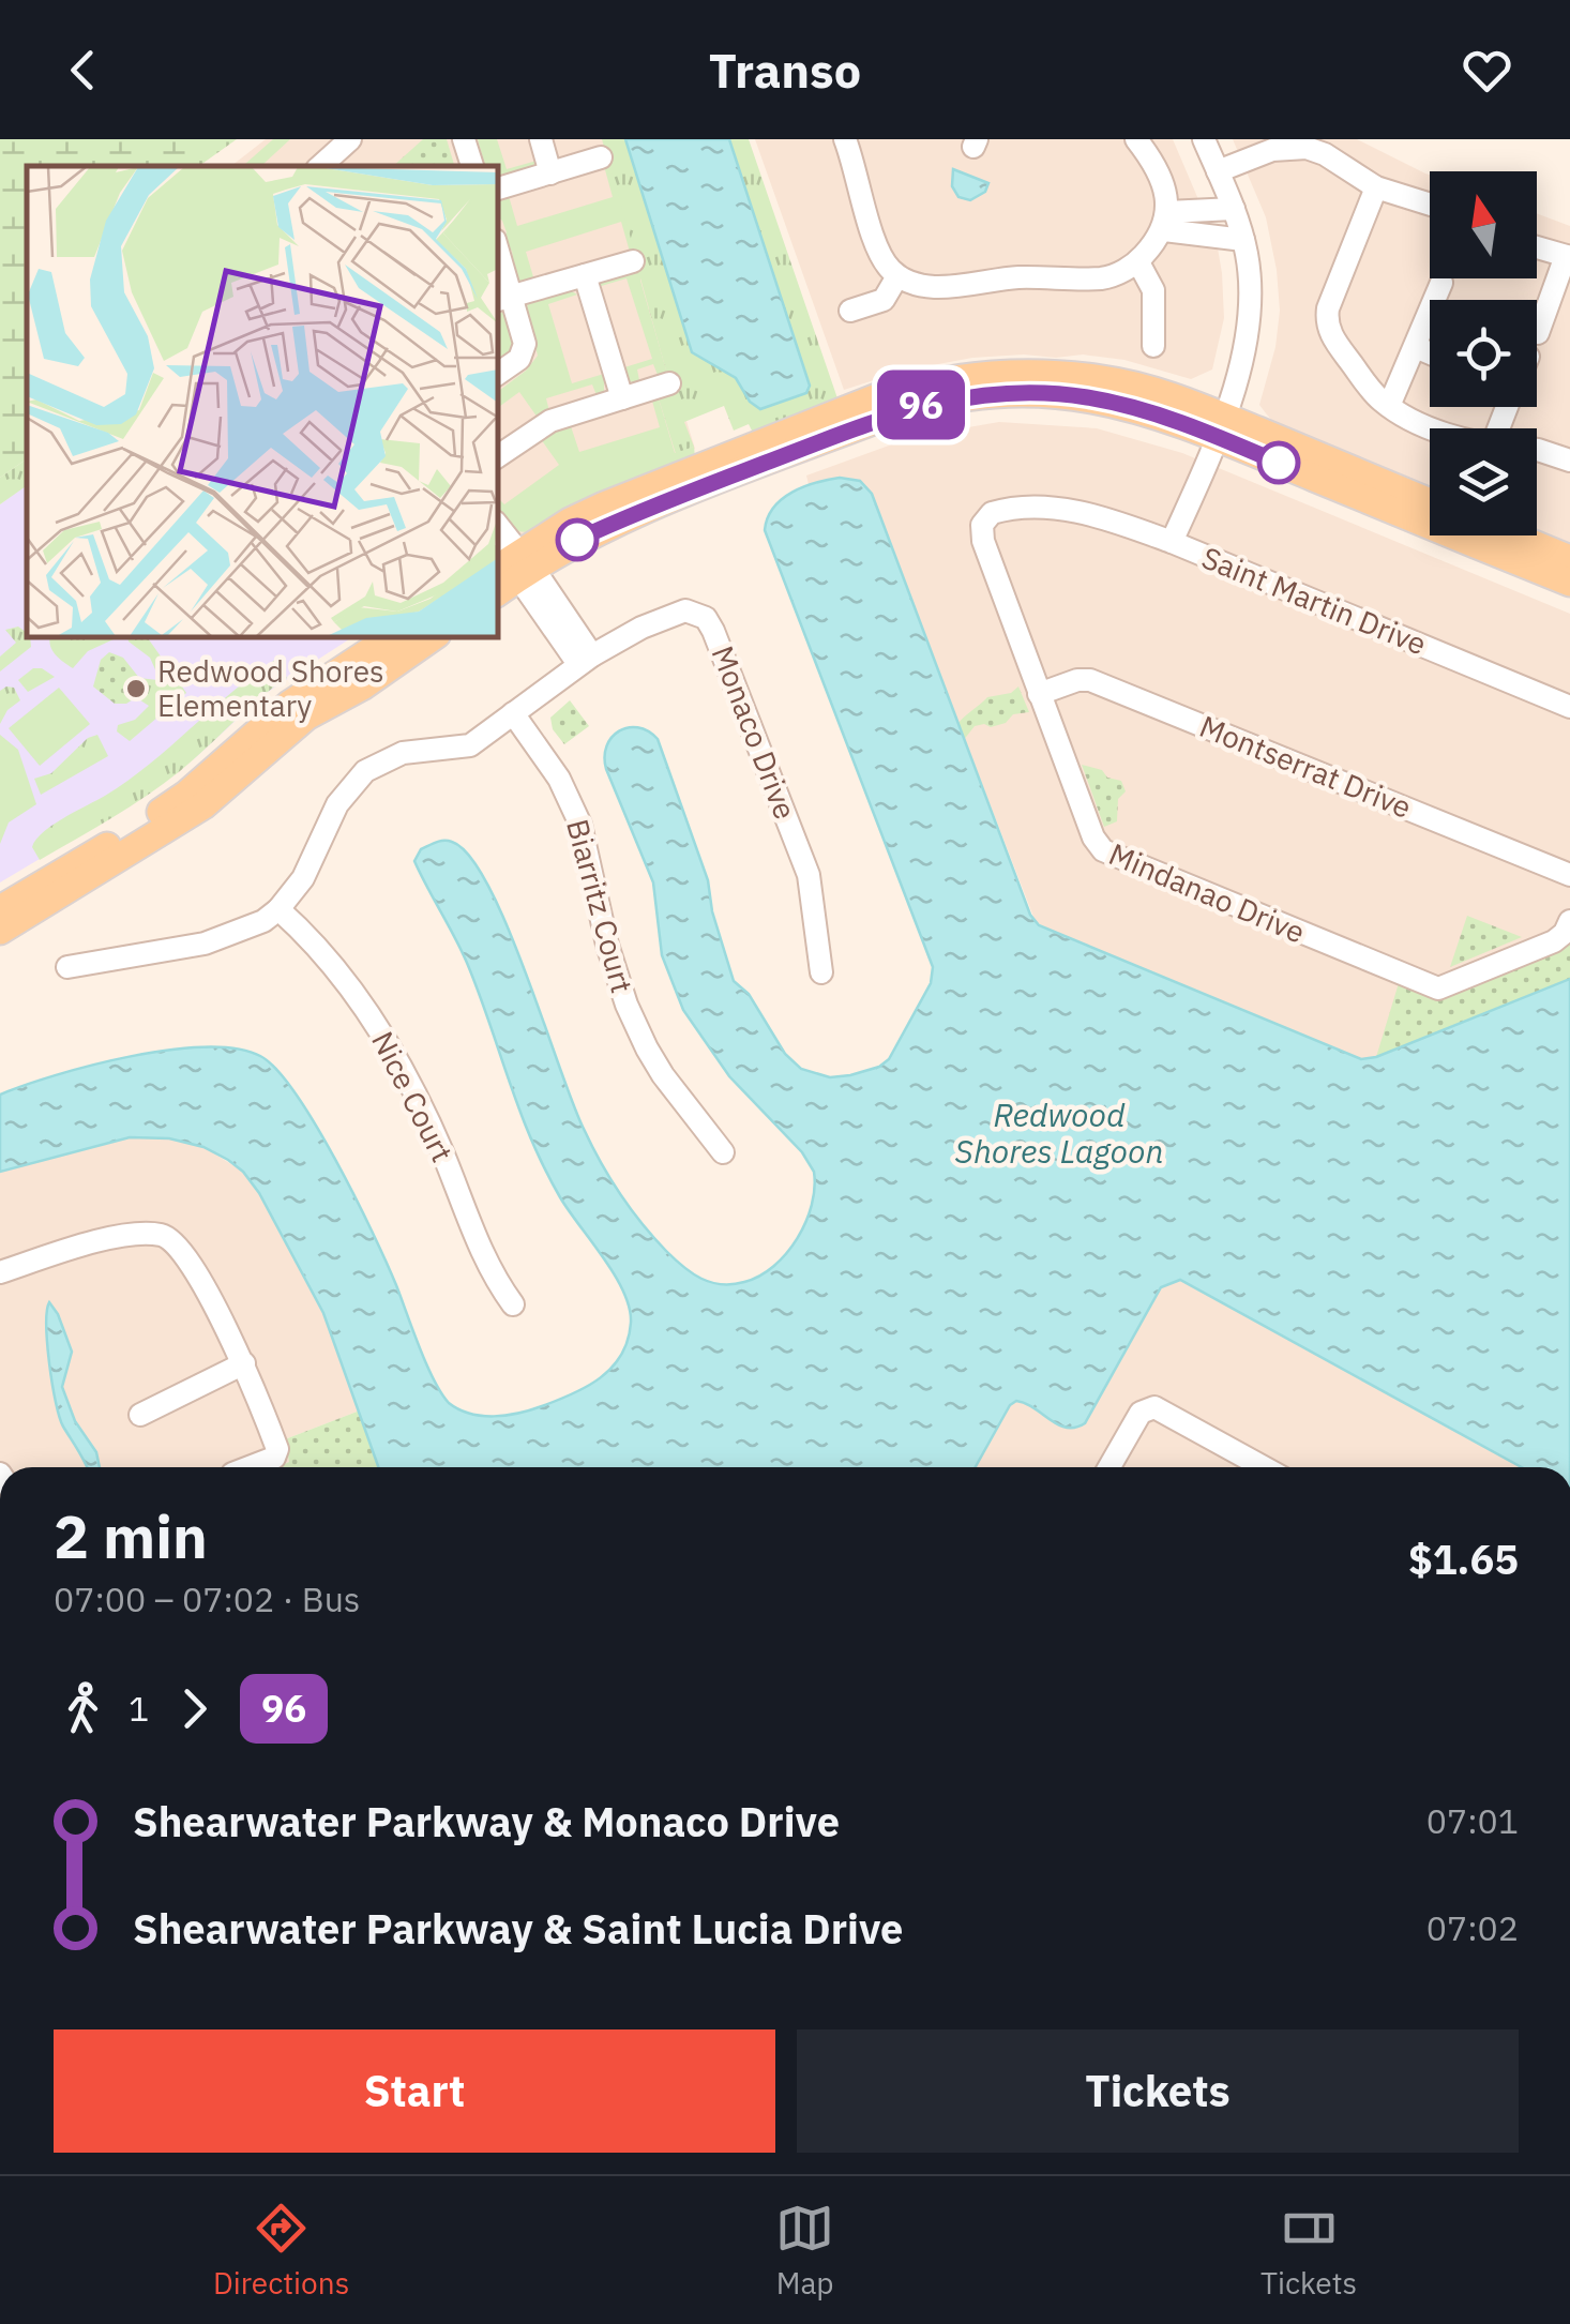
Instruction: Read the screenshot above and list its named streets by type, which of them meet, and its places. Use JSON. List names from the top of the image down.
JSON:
{
  "streets": {
    "street": [
      "Saint Martin Drive",
      "Monaco Drive",
      "Montserrat Drive",
      "Mindanao Drive",
      "Biarritz Court",
      "Nice Court"
    ]
  },
  "crossings": [
    ["Saint Martin Drive", "Mindanao Drive"],
    ["Monaco Drive", "Biarritz Court"],
    ["Monaco Drive", "Nice Court"],
    ["Montserrat Drive", "Mindanao Drive"]
  ],
  "water": ["Redwood Shores Lagoon"],
  "places": ["Redwood Shores Elementary"],
  "lines": ["bus line 96"],
  "north": "top",
  "page": {
    "header": "Transo",
    "on_map": "96",
    "heading": ["2 min", "07:00 – 07:02 · Bus", "$1.65"],
    "legs": ["1", "96"],
    "list": [
      {
        "name": "Shearwater Parkway & Monaco Drive",
        "value": "07:01"
      },
      {
        "name": "Shearwater Parkway & Saint Lucia Drive",
        "value": "07:02"
      }
    ],
    "buttons": ["Start", "Tickets"],
    "tabs": ["Directions", "Map", "Tickets"]
  }
}
